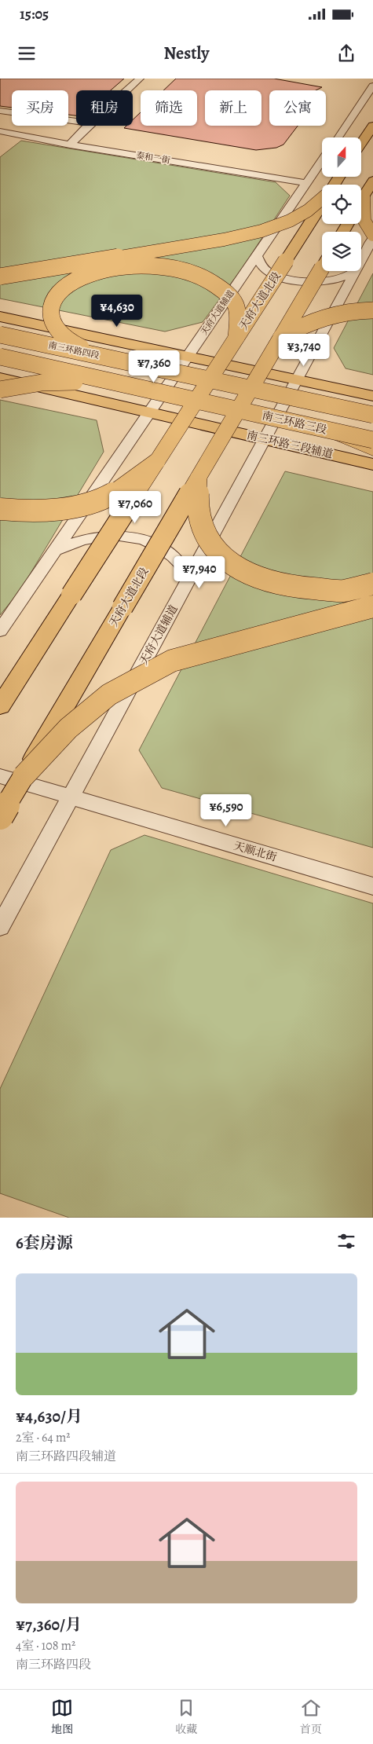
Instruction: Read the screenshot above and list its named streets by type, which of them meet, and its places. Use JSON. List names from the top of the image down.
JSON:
{
  "streets": {
    "highway": ["南三环路四段", "南三环路三段"],
    "main road": ["天府大道北段", "南三环路三段辅道"],
    "street": ["泰和一街", "天府大道辅道", "天顺北街"]
  },
  "crossings": [
    ["泰和一街", "天府大道辅道"],
    ["天府大道辅道", "南三环路三段辅道"],
    ["天府大道辅道", "天顺北街"]
  ],
  "north": "top",
  "page": {
    "status": "15:05",
    "header": "Nestly",
    "chip": [
      "买房",
      "租房",
      "筛选",
      "新上",
      "公寓"
    ],
    "price": [
      "¥4,630",
      "¥3,740",
      "¥7,360",
      "¥7,060",
      "¥7,940",
      "¥6,590"
    ],
    "heading": "6套房源",
    "list": [
      {
        "name": "¥4,630/月",
        "note": "2室 · 64 m² · 南三环路四段辅道"
      },
      {
        "name": "¥7,360/月",
        "note": "4室 · 108 m² · 南三环路四段"
      }
    ],
    "tabs": ["地图", "收藏", "首页"]
  }
}
